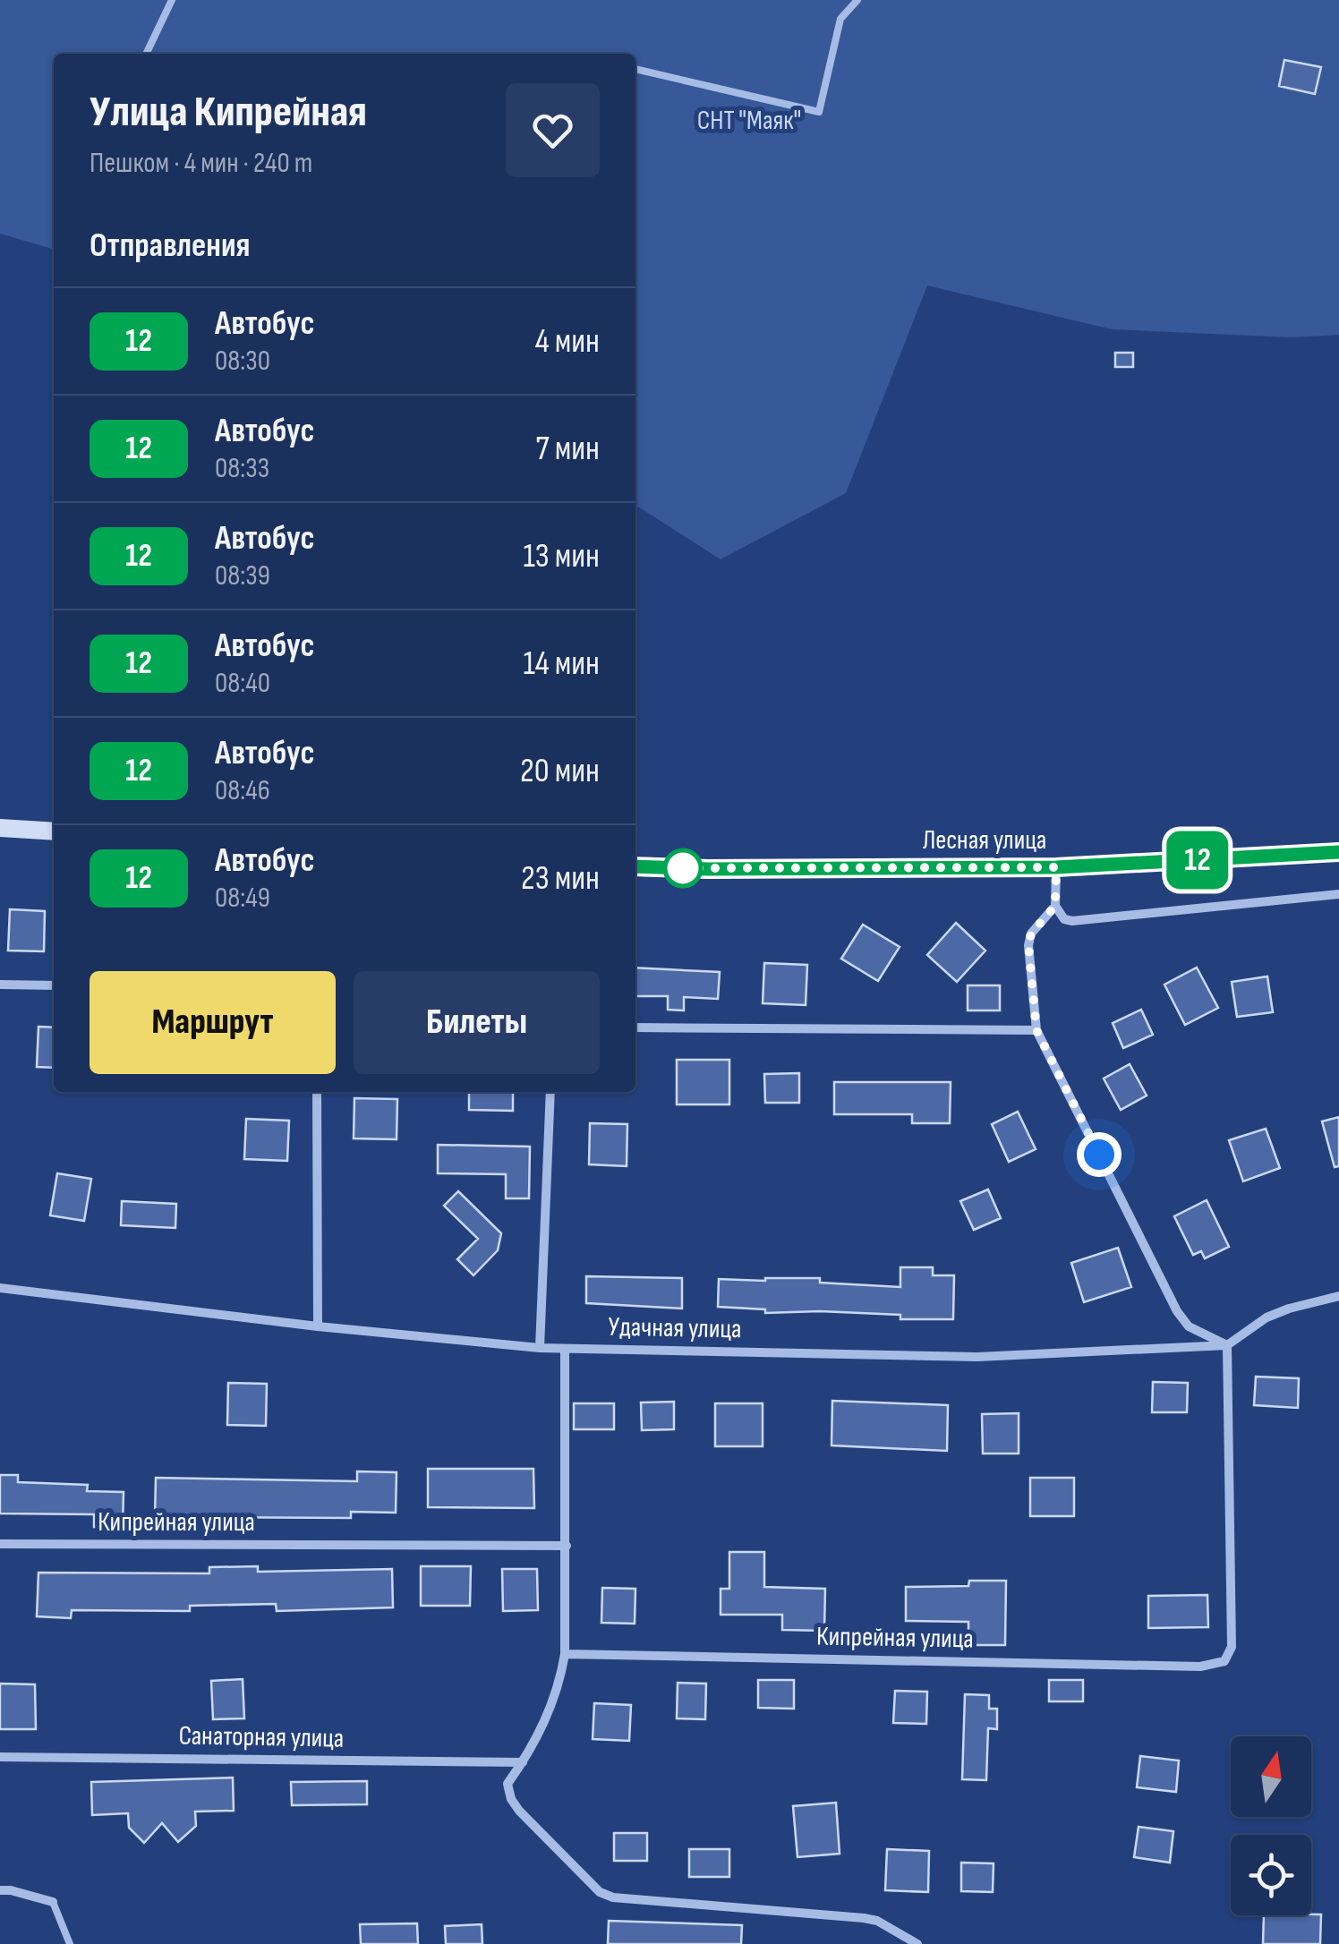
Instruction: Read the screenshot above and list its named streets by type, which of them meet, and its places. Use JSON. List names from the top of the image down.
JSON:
{
  "streets": {
    "main road": ["Лесная улица"],
    "street": ["Удачная улица", "Кипрейная улица", "Санаторная улица"]
  },
  "crossings": [
    ["Удачная улица", "Кипрейная улица"]
  ],
  "parks": ["СНТ \"Маяк\""],
  "lines": ["bus line 12"],
  "north": "top",
  "page": {
    "on_map": "12",
    "heading": [
      ["Улица Кипрейная", "Пешком · 4 мин · 240 m"],
      "Отправления"
    ],
    "list": [
      {
        "mark": "12",
        "name": "Автобус",
        "note": "08:30",
        "value": "4 мин"
      },
      {
        "mark": "12",
        "name": "Автобус",
        "note": "08:33",
        "value": "7 мин"
      },
      {
        "mark": "12",
        "name": "Автобус",
        "note": "08:39",
        "value": "13 мин"
      },
      {
        "mark": "12",
        "name": "Автобус",
        "note": "08:40",
        "value": "14 мин"
      },
      {
        "mark": "12",
        "name": "Автобус",
        "note": "08:46",
        "value": "20 мин"
      },
      {
        "mark": "12",
        "name": "Автобус",
        "note": "08:49",
        "value": "23 мин"
      }
    ],
    "buttons": ["Маршрут", "Билеты"]
  }
}
